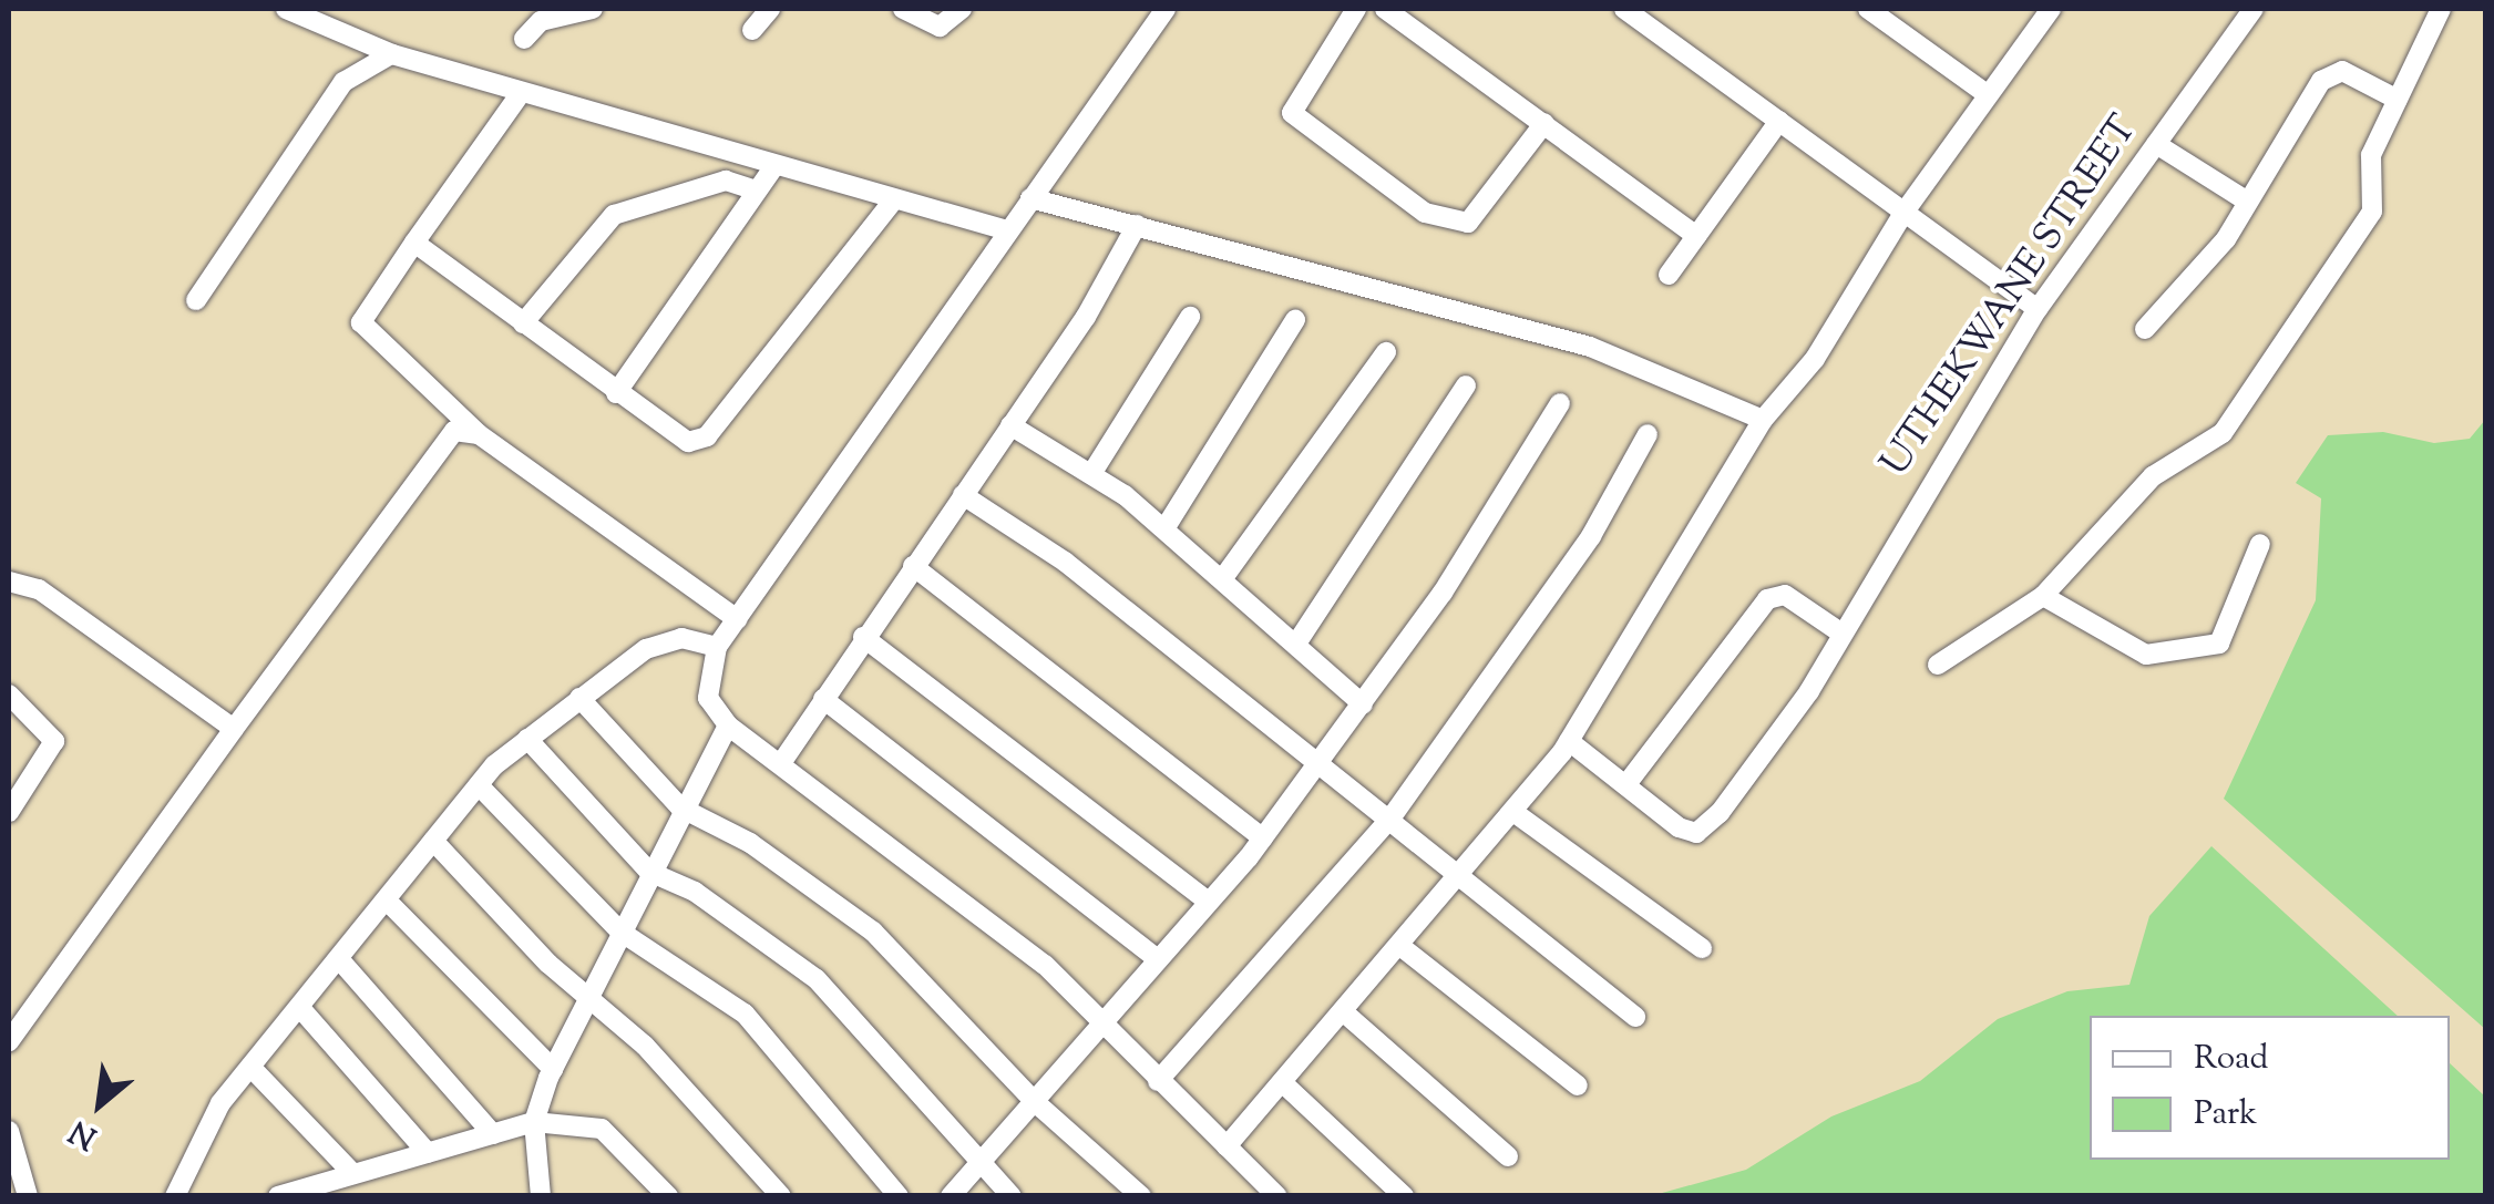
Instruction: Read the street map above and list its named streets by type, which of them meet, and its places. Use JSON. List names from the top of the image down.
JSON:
{
  "streets": {
    "street": ["UTHEKWANE STREET"]
  },
  "legend": ["Road", "Park"],
  "north": "bottom left"
}
